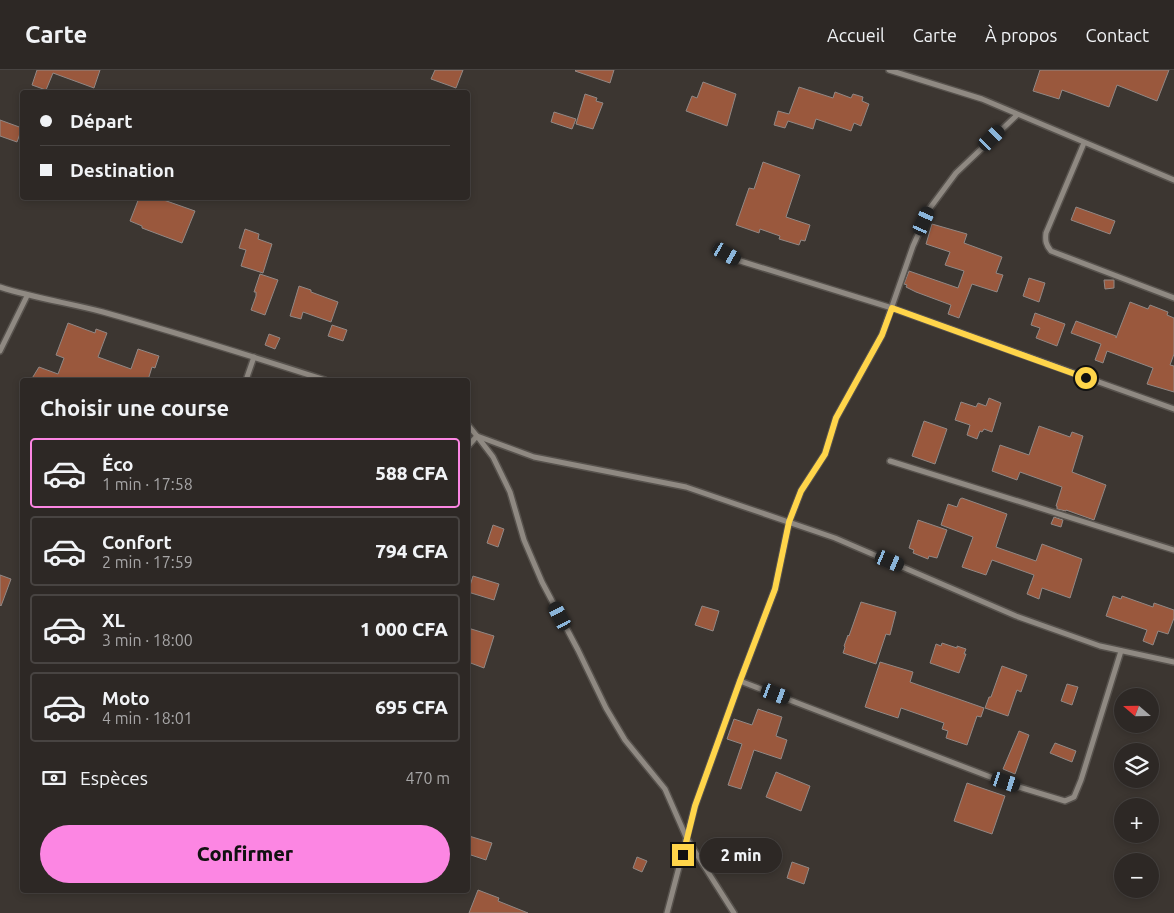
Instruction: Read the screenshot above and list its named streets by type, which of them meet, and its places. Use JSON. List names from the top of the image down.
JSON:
{
  "north": "left",
  "page": {
    "header": "Carte",
    "nav": [
      "Accueil",
      "Carte",
      "À propos",
      "Contact"
    ],
    "banner": ["Départ", "Destination"],
    "heading": "Choisir une course",
    "list": [
      {
        "name": "Éco",
        "note": "1 min · 17:58",
        "value": "588 CFA"
      },
      {
        "name": "Confort",
        "note": "2 min · 17:59",
        "value": "794 CFA"
      },
      {
        "name": "XL",
        "note": "3 min · 18:00",
        "value": "1 000 CFA"
      },
      {
        "name": "Moto",
        "note": "4 min · 18:01",
        "value": "695 CFA"
      }
    ],
    "map_buttons": ["+", "−"],
    "pay": ["Espèces", "470 m"],
    "buttons": "Confirmer",
    "bubble": "2 min"
  }
}
